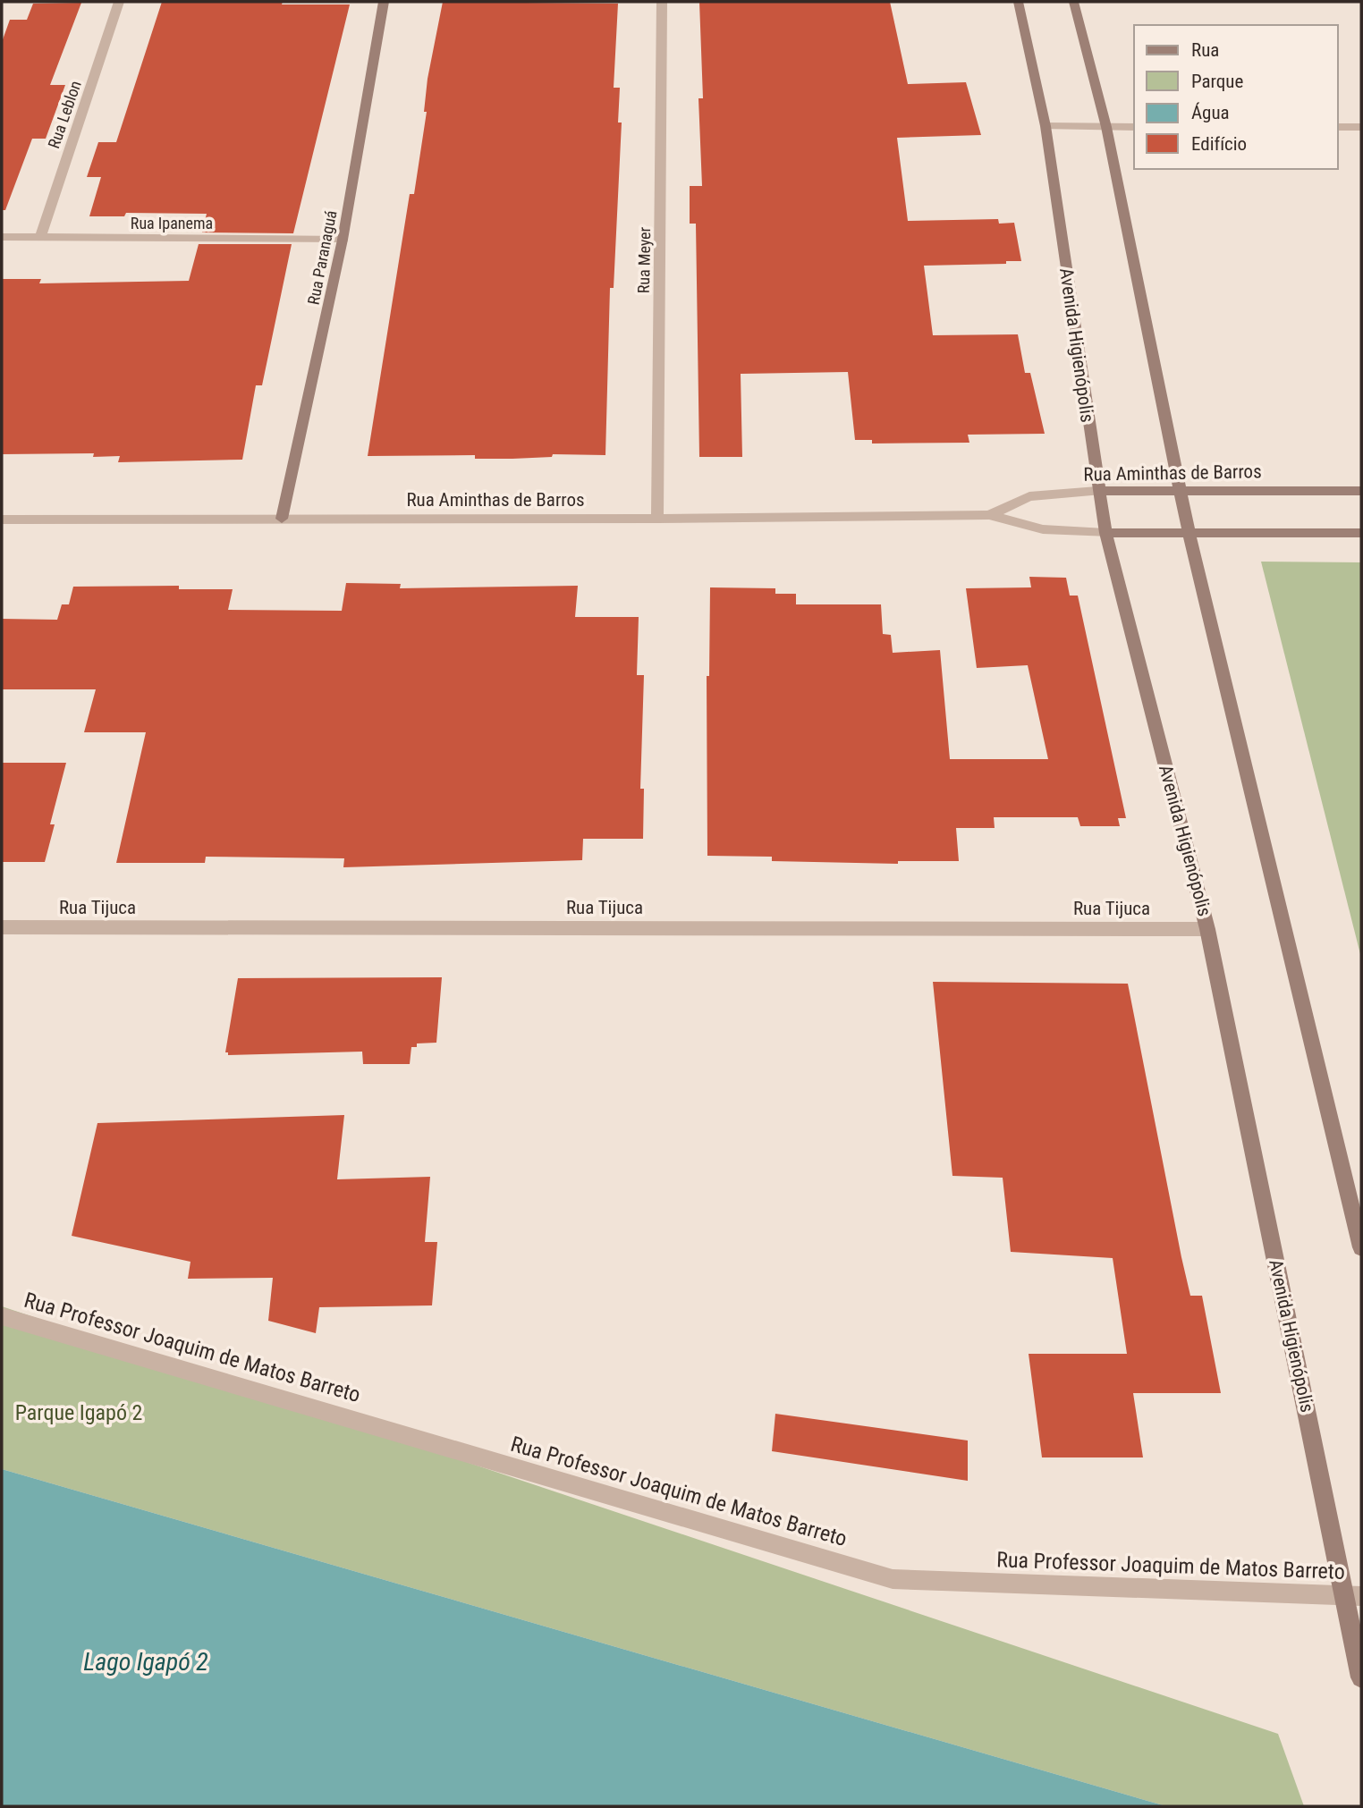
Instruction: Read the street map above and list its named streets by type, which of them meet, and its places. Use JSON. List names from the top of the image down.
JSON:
{
  "streets": {
    "main road": ["Rua Paranaguá", "Avenida Higienópolis", "Rua Aminthas de Barros"],
    "street": [
      "Rua Leblon",
      "Rua Ipanema",
      "Rua Meyer",
      "Rua Tijuca",
      "Rua Professor Joaquim de Matos Barreto"
    ]
  },
  "crossings": [
    ["Rua Leblon", "Rua Ipanema"],
    ["Rua Ipanema", "Rua Paranaguá"],
    ["Rua Paranaguá", "Rua Aminthas de Barros"],
    ["Rua Meyer", "Rua Aminthas de Barros"],
    ["Avenida Higienópolis", "Rua Aminthas de Barros"],
    ["Avenida Higienópolis", "Rua Tijuca"],
    ["Avenida Higienópolis", "Rua Professor Joaquim de Matos Barreto"]
  ],
  "water": ["Lago Igapó 2"],
  "parks": ["Parque Igapó 2"],
  "legend": [
    "Rua",
    "Parque",
    "Água",
    "Edifício"
  ]
}
